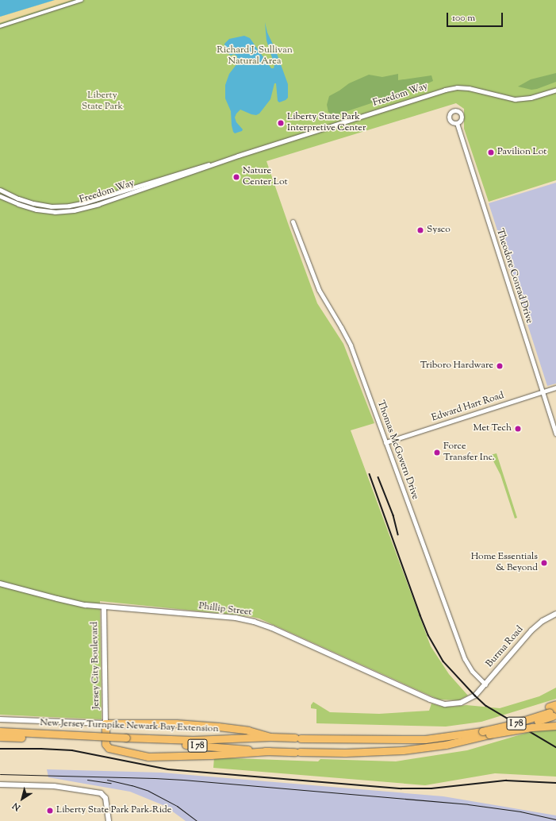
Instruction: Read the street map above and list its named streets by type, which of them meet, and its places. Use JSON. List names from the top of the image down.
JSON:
{
  "streets": {
    "highway": ["I 78", "New Jersey Turnpike Newark Bay Extension"],
    "street": [
      "Freedom Way",
      "Theodore Conrad Drive",
      "Edward Hart Road",
      "Thomas McGovern Drive",
      "Phillip Street",
      "Burma Road",
      "Jersey City Boulevard"
    ]
  },
  "crossings": [
    ["Theodore Conrad Drive", "Edward Hart Road"],
    ["Edward Hart Road", "Thomas McGovern Drive"],
    ["Thomas McGovern Drive", "Burma Road"],
    ["Phillip Street", "Burma Road"],
    ["Phillip Street", "Jersey City Boulevard"]
  ],
  "parks": ["Richard J. Sullivan Natural Area", "Liberty State Park"],
  "places": [
    "Liberty State Park Interpretive Center",
    "Pavilion Lot",
    "Nature Center Lot",
    "Sysco",
    "Triboro Hardware",
    "Met Tech",
    "Force Transfer Inc.",
    "Home Essentials & Beyond",
    "Liberty State Park Park-Ride"
  ],
  "scale_bar": "100 m",
  "north": "bottom left"
}
